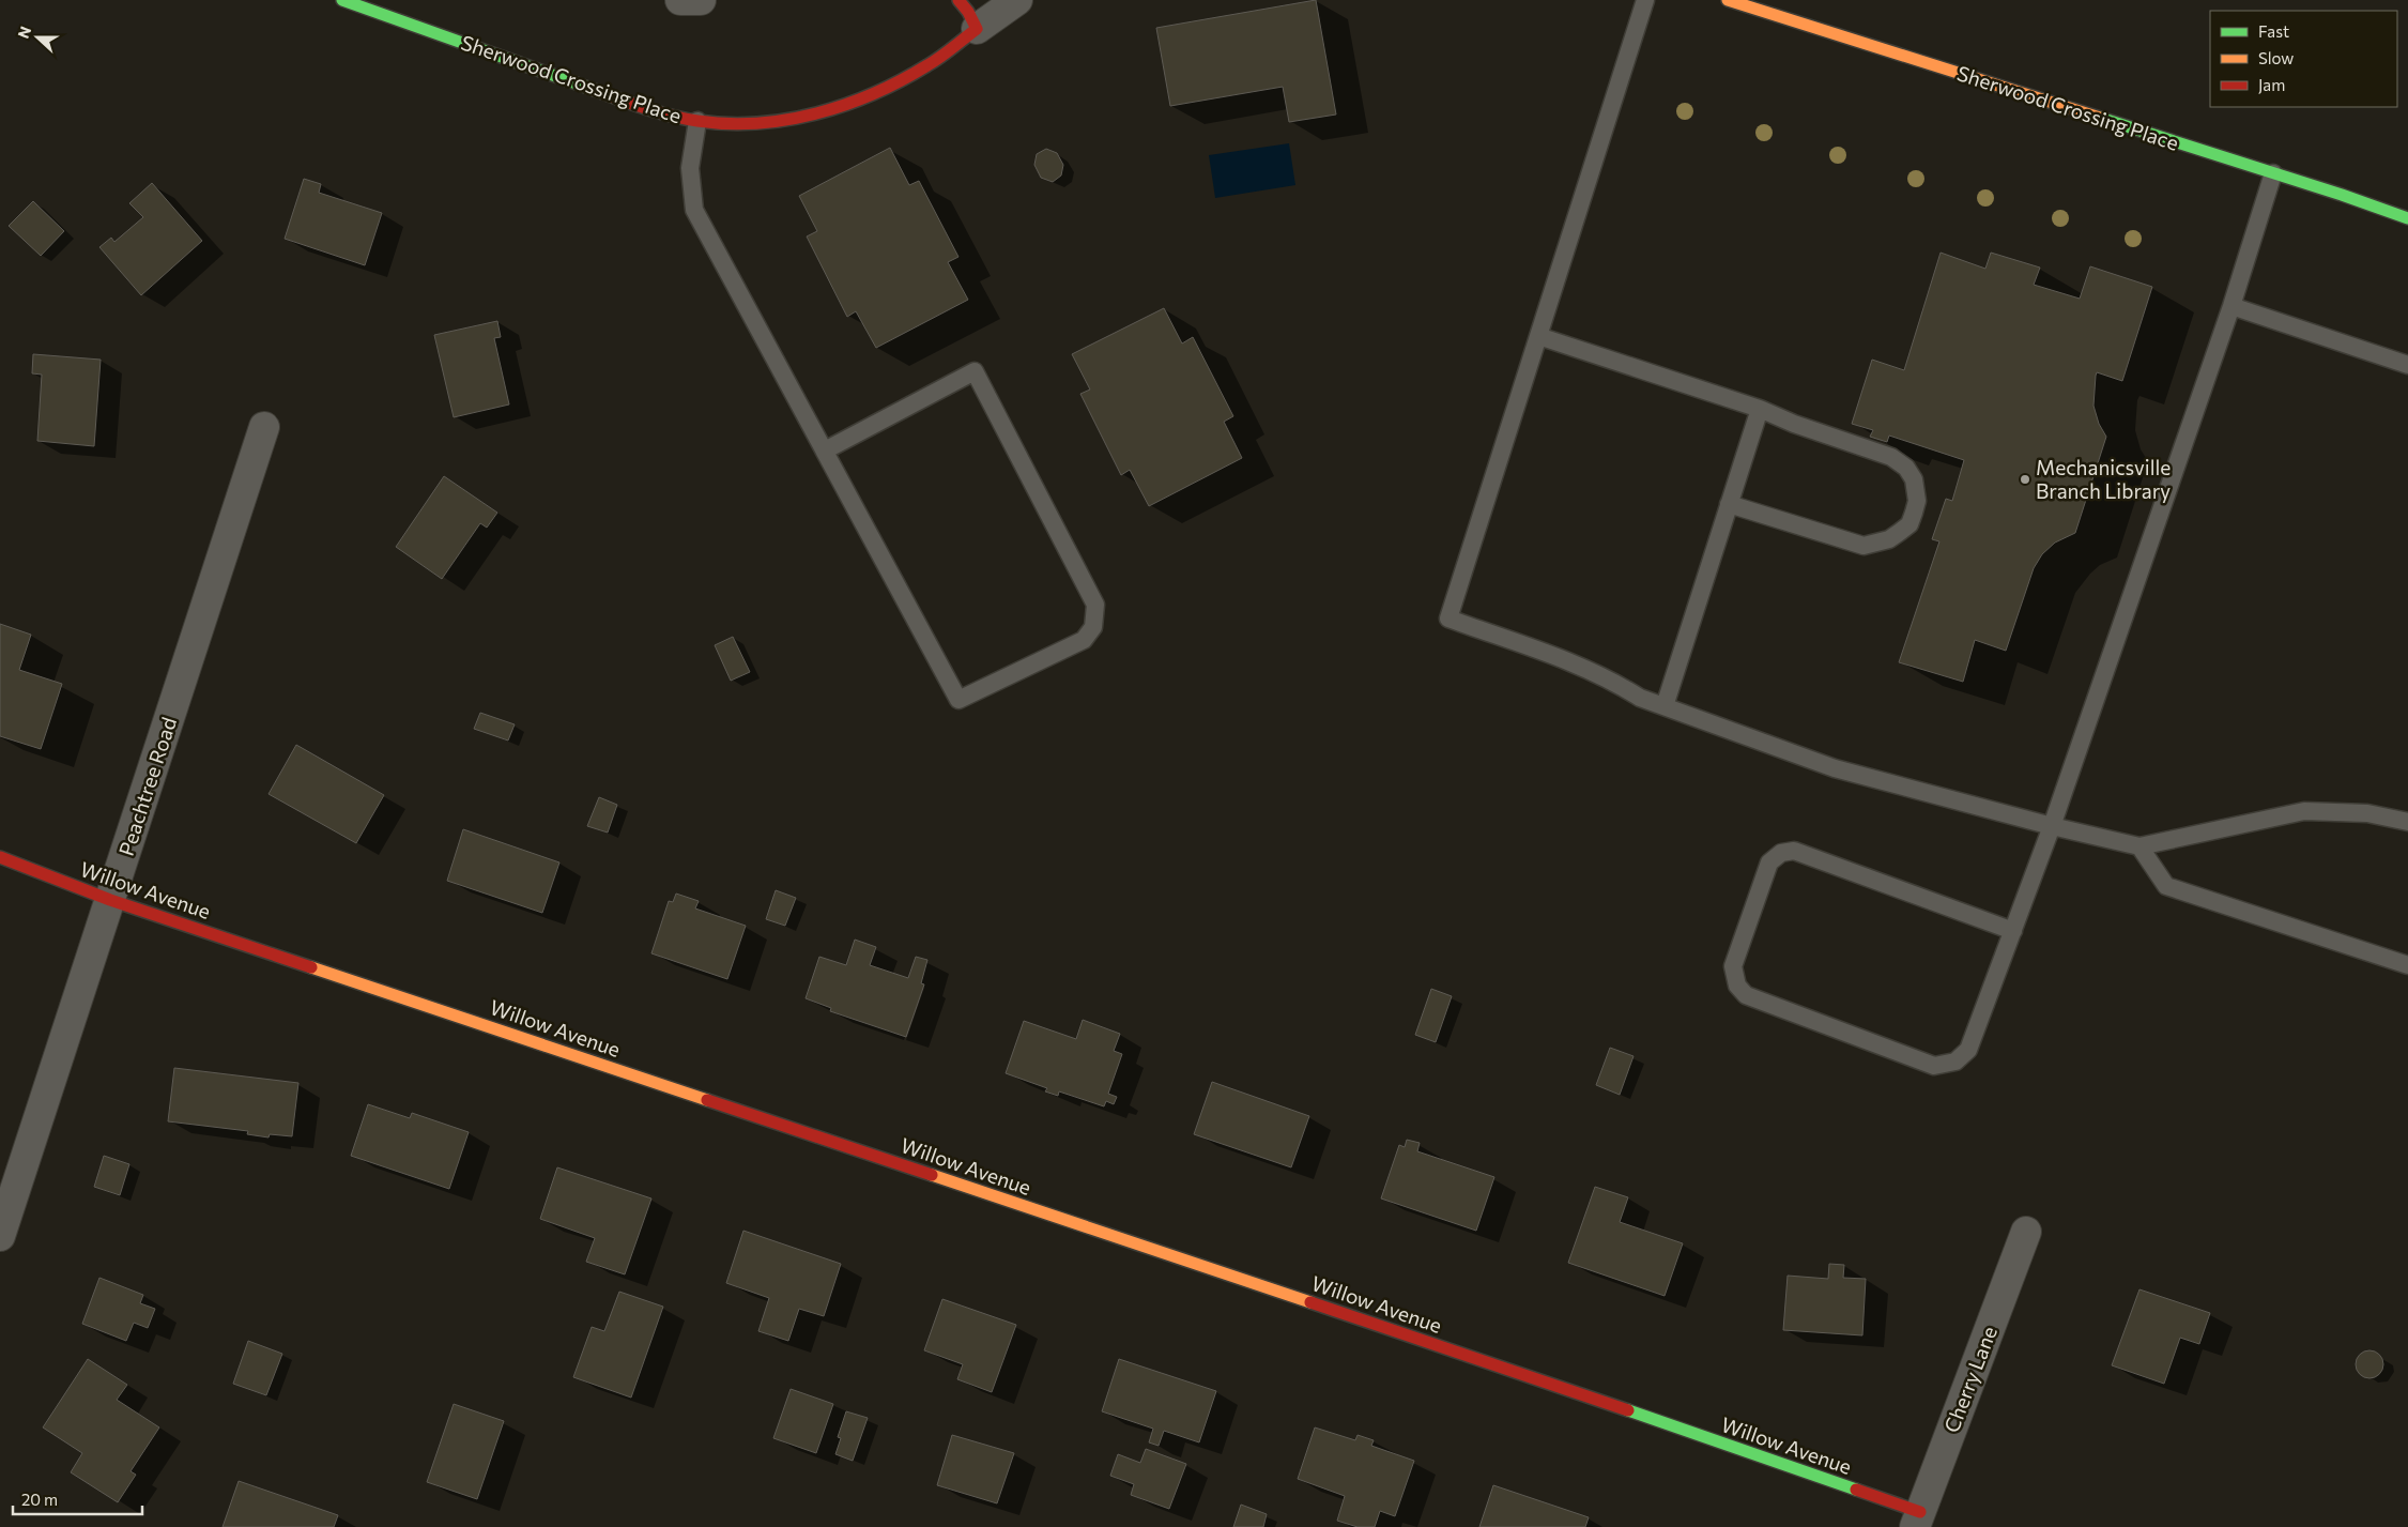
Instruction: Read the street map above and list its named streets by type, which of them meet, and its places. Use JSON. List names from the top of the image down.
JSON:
{
  "streets": {
    "street": [
      "Sherwood Crossing Place",
      "Peachtree Road",
      "Willow Avenue",
      "Cherry Lane"
    ]
  },
  "crossings": [
    ["Peachtree Road", "Willow Avenue"],
    ["Willow Avenue", "Cherry Lane"]
  ],
  "places": ["Mechanicsville Branch Library"],
  "legend": ["Fast", "Slow", "Jam"],
  "scale_bar": "20 m",
  "north": "left"
}
